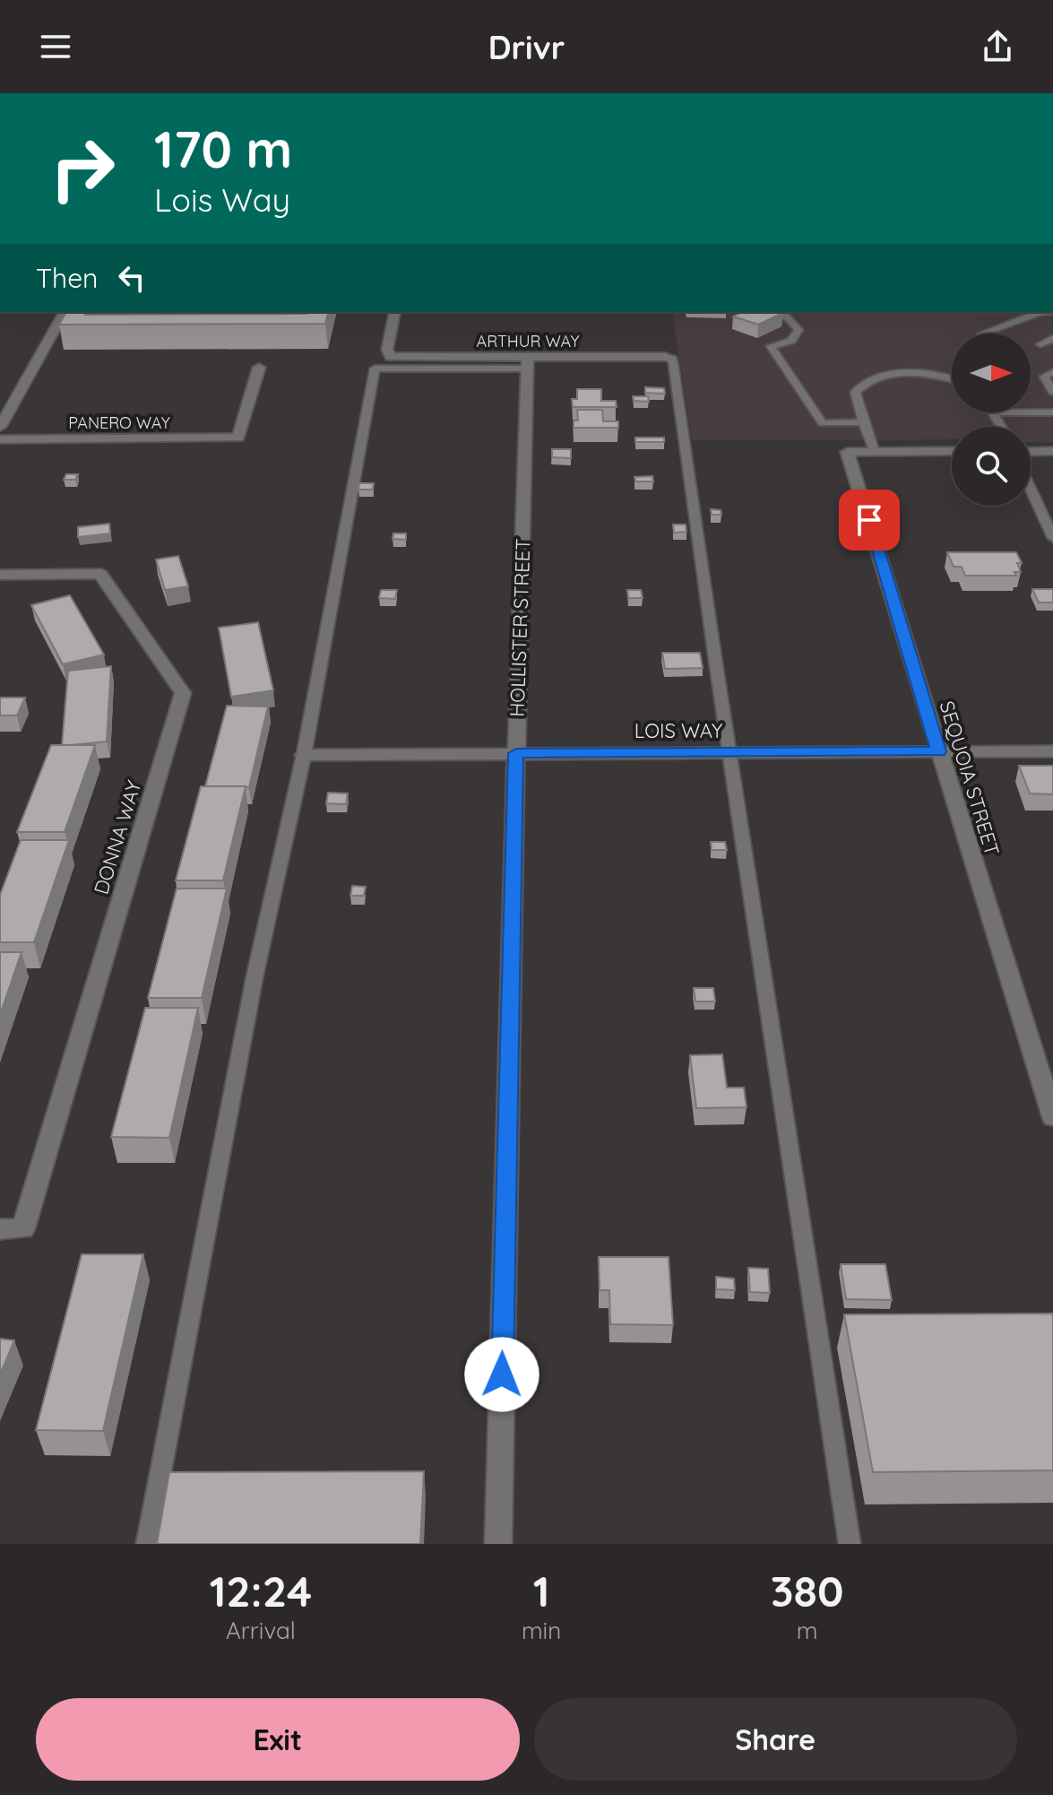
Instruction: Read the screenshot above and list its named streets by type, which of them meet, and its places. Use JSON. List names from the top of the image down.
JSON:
{
  "streets": {
    "street": [
      "ARTHUR WAY",
      "PANERO WAY",
      "HOLLISTER STREET",
      "LOIS WAY",
      "SEQUOIA STREET",
      "DONNA WAY"
    ]
  },
  "crossings": [
    ["ARTHUR WAY", "HOLLISTER STREET"],
    ["HOLLISTER STREET", "LOIS WAY"],
    ["LOIS WAY", "SEQUOIA STREET"]
  ],
  "north": "right",
  "page": {
    "header": "Drivr",
    "turn": ["170 m", "Lois Way"],
    "then": "Then",
    "eta": [
      "12:24",
      "Arrival",
      "1",
      "min",
      "380",
      "m"
    ],
    "buttons": ["Exit", "Share"]
  }
}
